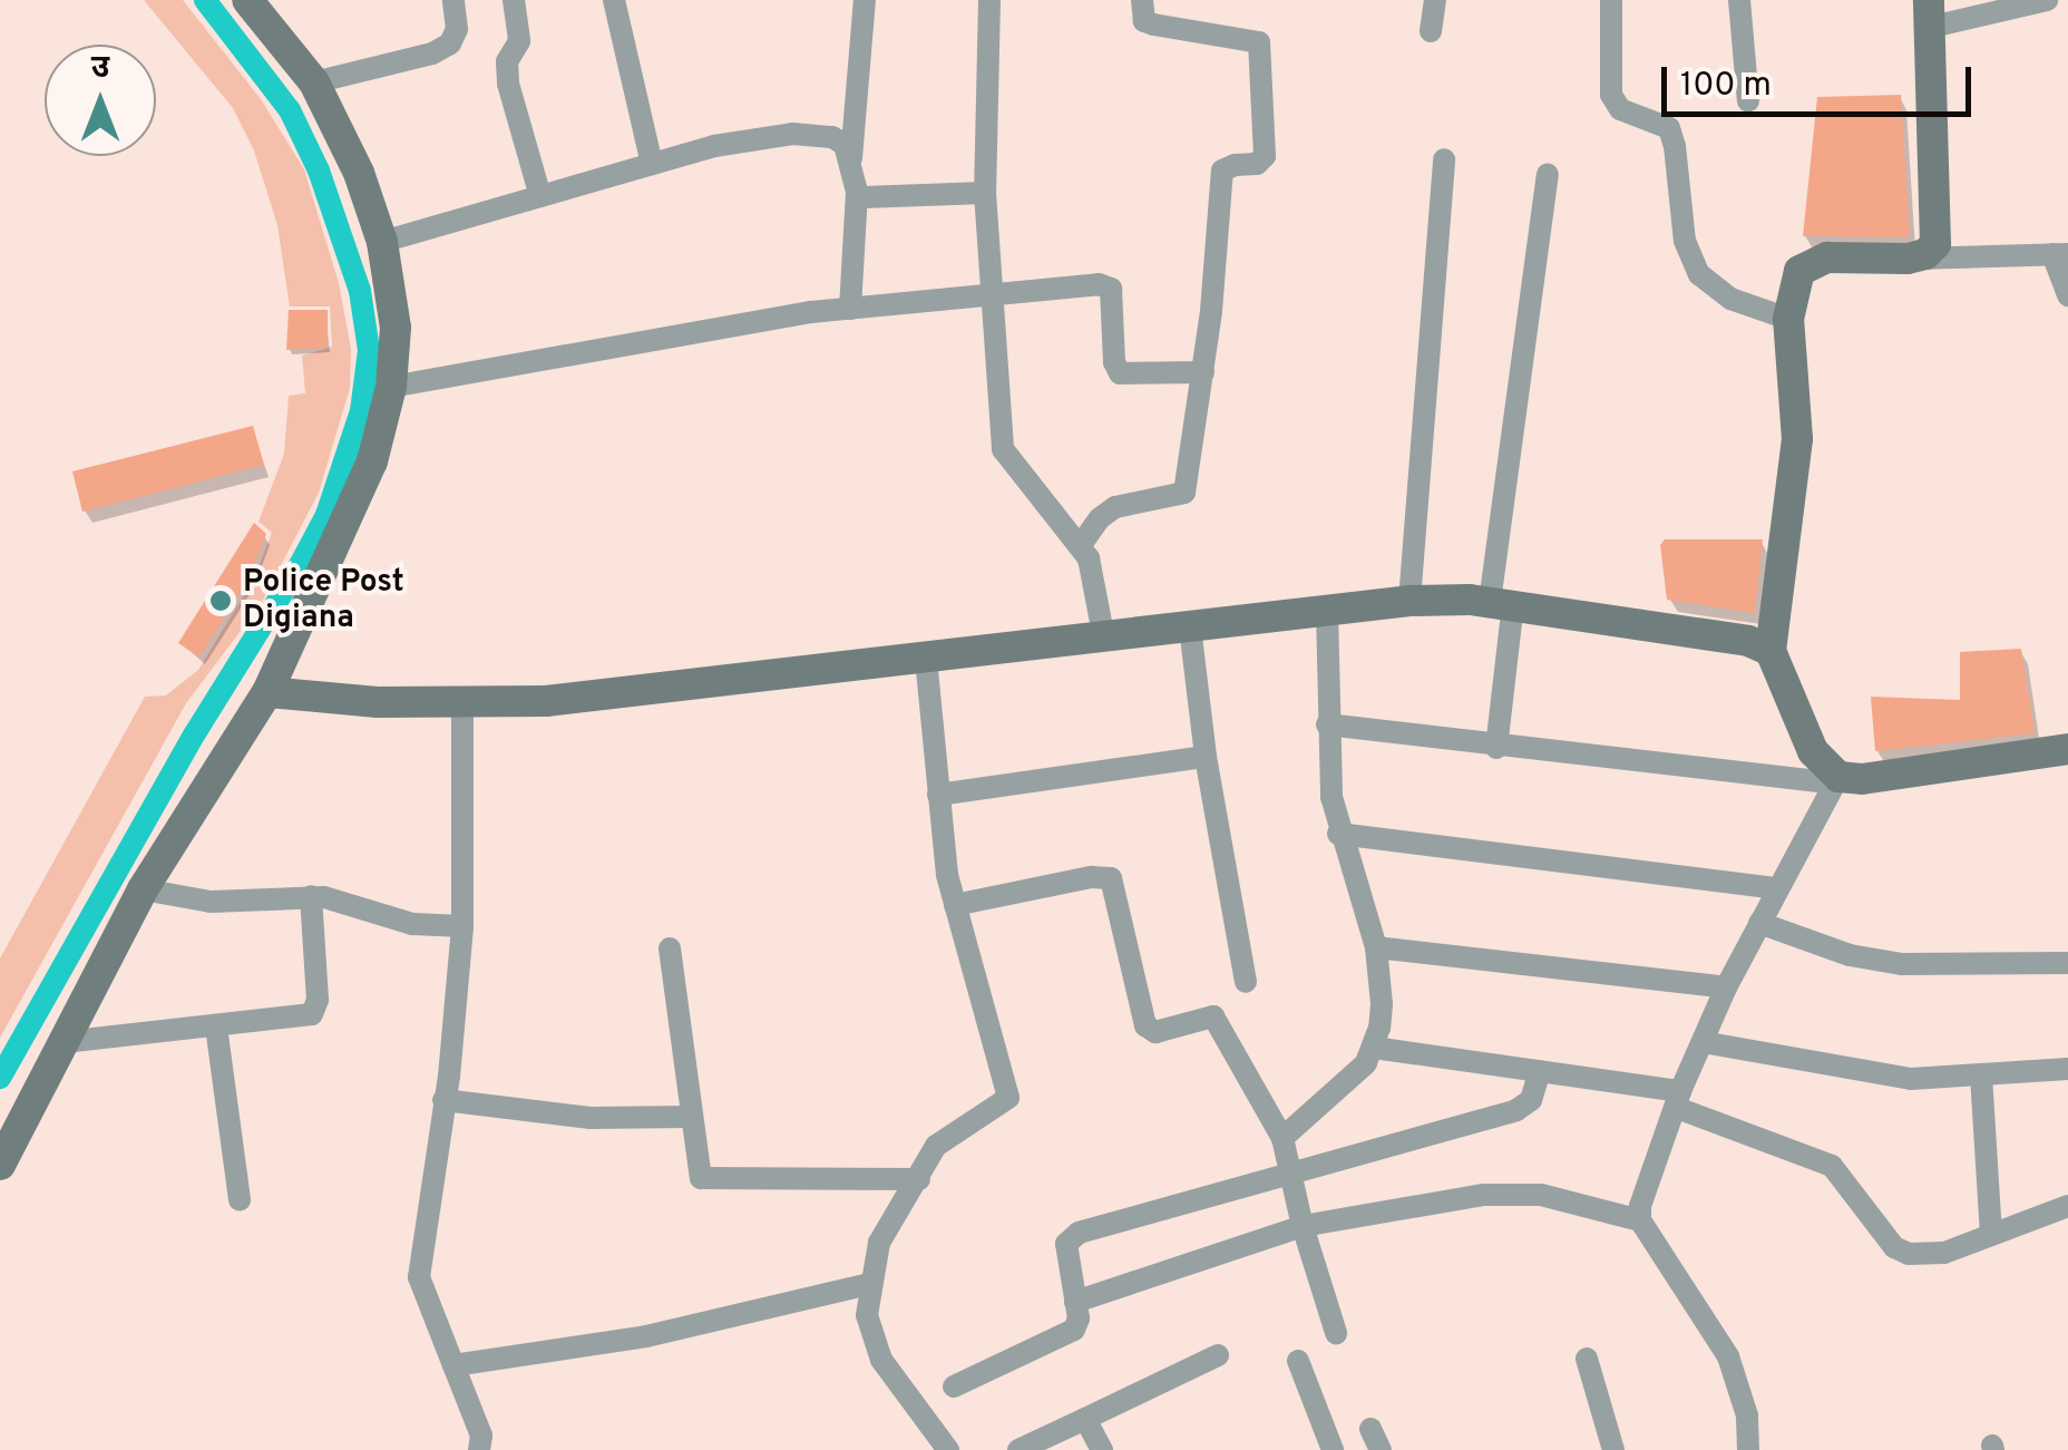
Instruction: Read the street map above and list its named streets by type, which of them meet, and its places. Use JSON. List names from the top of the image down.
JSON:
{
  "places": ["Police Post Digiana"],
  "scale_bar": "100 m",
  "north": "top"
}
